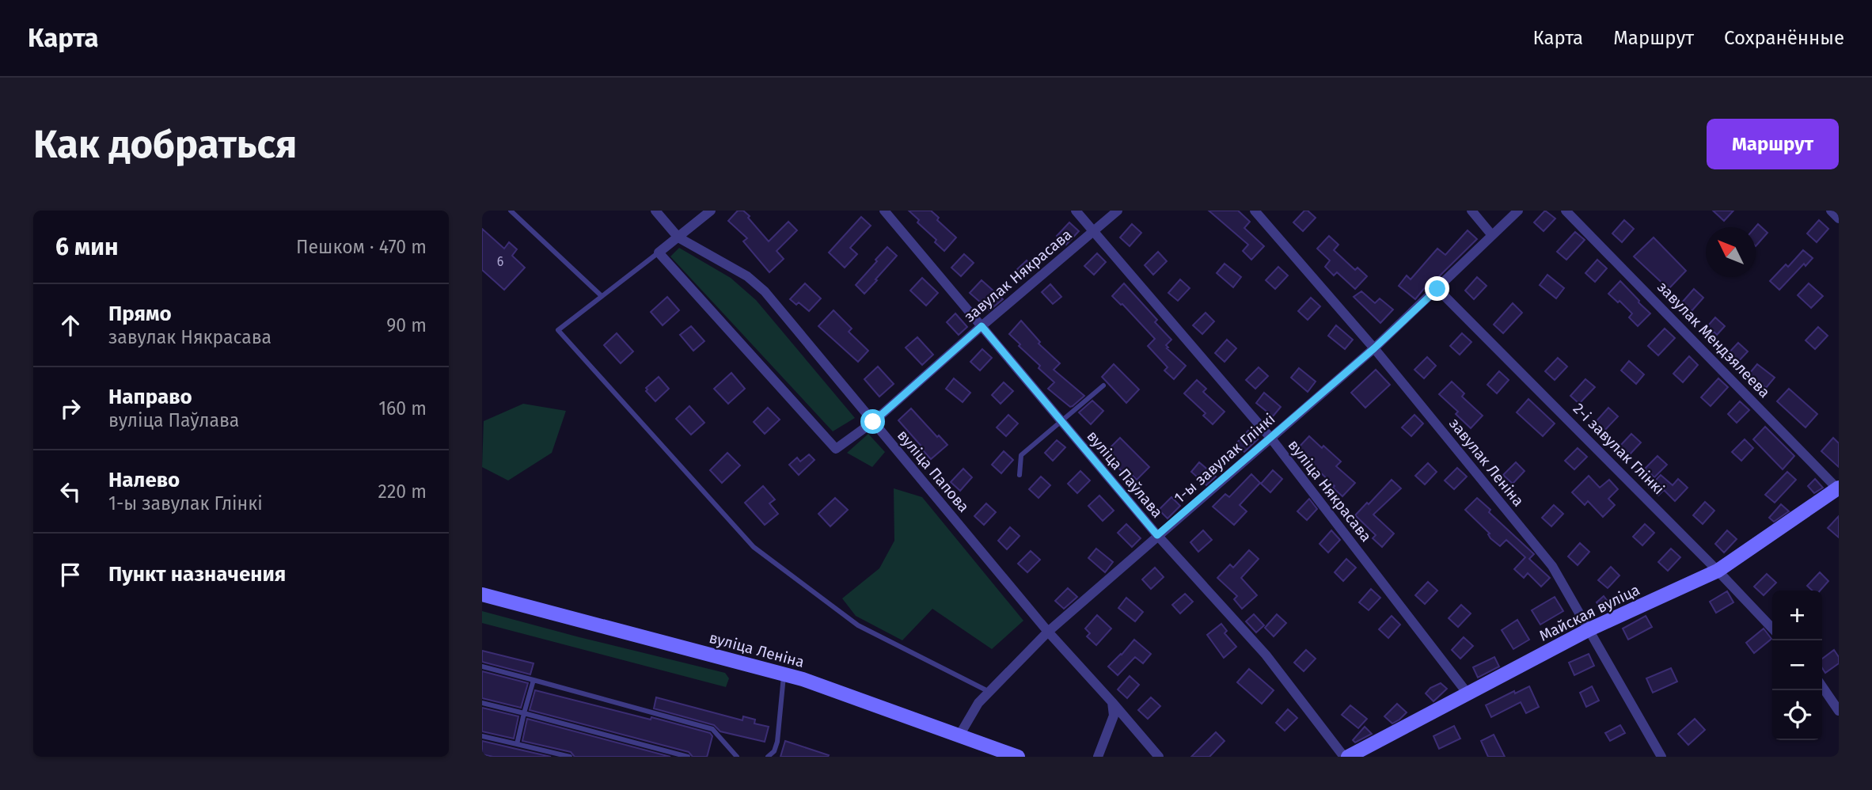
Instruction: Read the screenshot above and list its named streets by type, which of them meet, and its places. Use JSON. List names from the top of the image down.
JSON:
{
  "streets": {
    "street": [
      "завулак Някрасава",
      "завулак Мендзялеева",
      "2-і завулак Глінкі",
      "1-ы завулак Глінкі",
      "завулак Леніна",
      "вуліца Папова",
      "вуліца Паўлава",
      "вуліца Някрасава",
      "Майская вуліца",
      "вуліца Леніна"
    ]
  },
  "crossings": [
    ["завулак Някрасава", "вуліца Папова"],
    ["завулак Някрасава", "вуліца Паўлава"],
    ["завулак Някрасава", "вуліца Някрасава"],
    ["завулак Мендзялеева", "Майская вуліца"],
    ["2-і завулак Глінкі", "1-ы завулак Глінкі"],
    ["2-і завулак Глінкі", "Майская вуліца"],
    ["1-ы завулак Глінкі", "завулак Леніна"],
    ["1-ы завулак Глінкі", "вуліца Папова"],
    ["1-ы завулак Глінкі", "вуліца Паўлава"],
    ["1-ы завулак Глінкі", "вуліца Някрасава"],
    ["1-ы завулак Глінкі", "вуліца Леніна"],
    ["завулак Леніна", "Майская вуліца"],
    ["вуліца Паўлава", "Майская вуліца"],
    ["вуліца Някрасава", "Майская вуліца"]
  ],
  "house_numbers": ["6"],
  "north": "top left",
  "page": {
    "header": "Карта",
    "nav": ["Карта", "Маршрут", "Сохранённые"],
    "buttons": "Маршрут",
    "title": "Как добраться",
    "heading": ["6 мин", "Пешком · 470 m"],
    "list": [
      ["Прямо", "завулак Някрасава", "90 m"],
      ["Направо", "вуліца Паўлава", "160 m"],
      ["Налево", "1-ы завулак Глінкі", "220 m"],
      "Пункт назначения"
    ],
    "map_buttons": ["+", "−"]
  }
}
